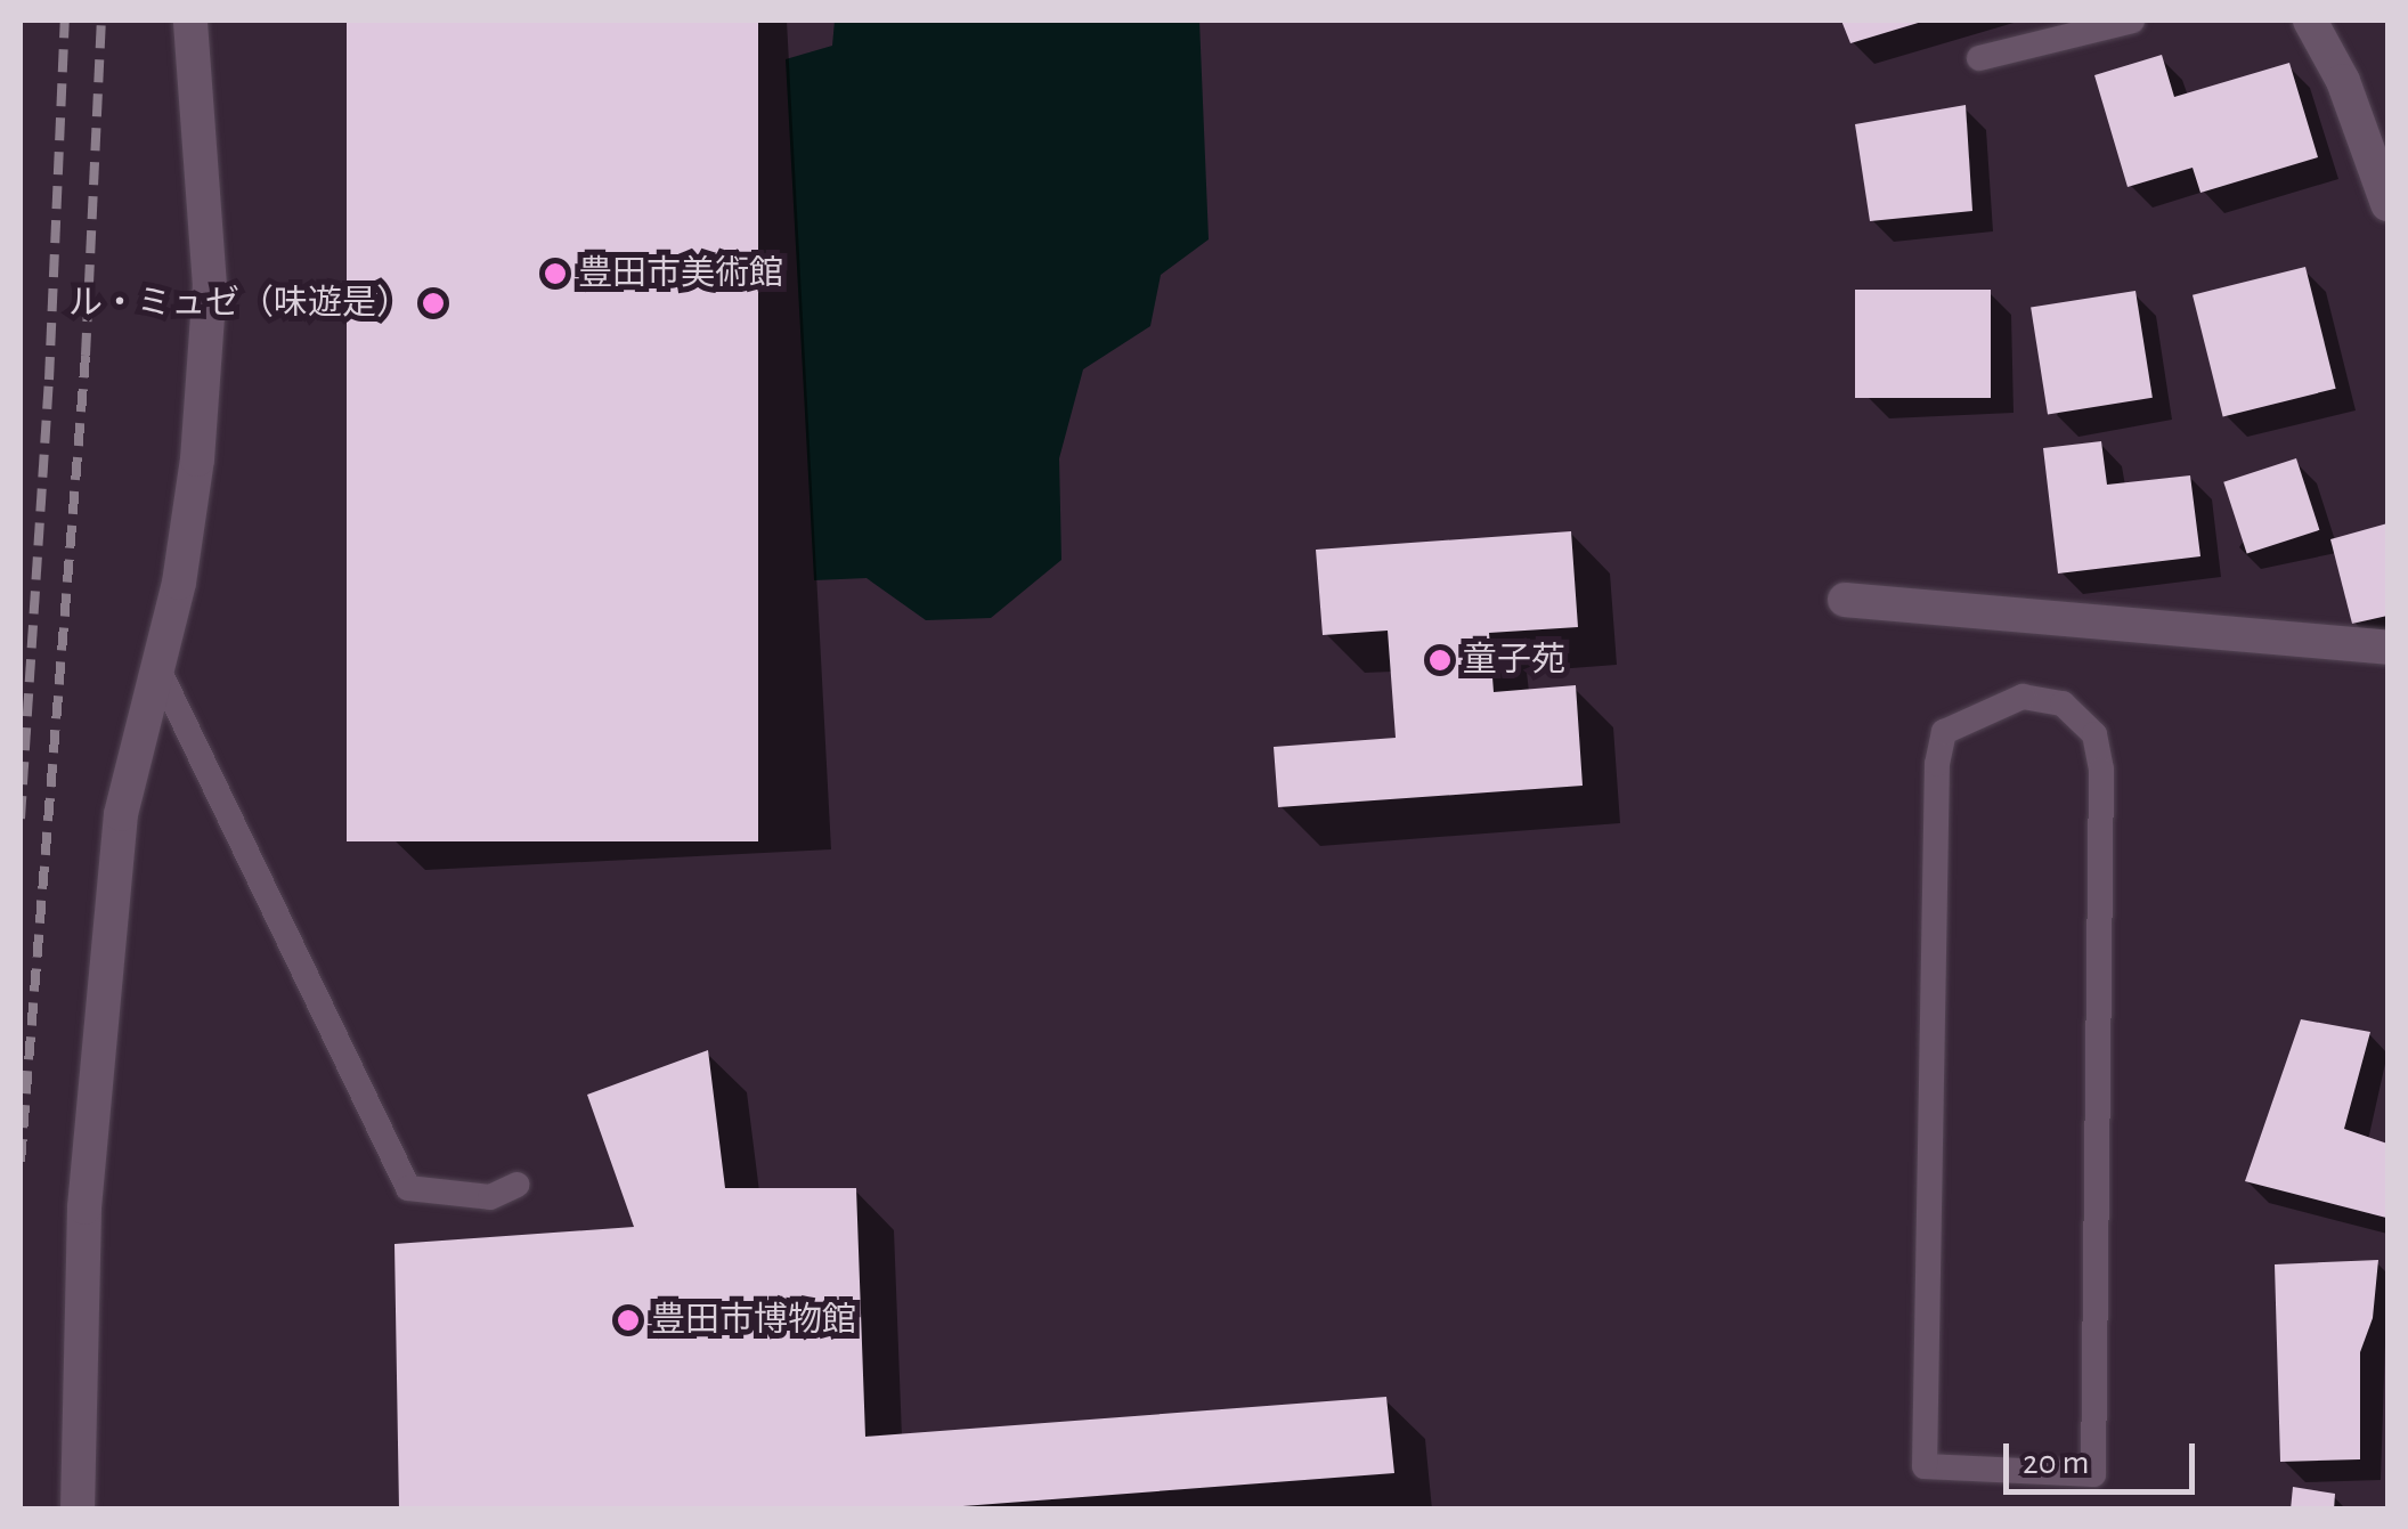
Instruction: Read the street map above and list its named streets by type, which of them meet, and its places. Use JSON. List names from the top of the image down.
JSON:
{
  "places": [
    "豊田市美術館",
    "ル・ミュゼ（味遊是）",
    "童子苑",
    "豊田市博物館"
  ],
  "scale_bar": "20 m"
}
